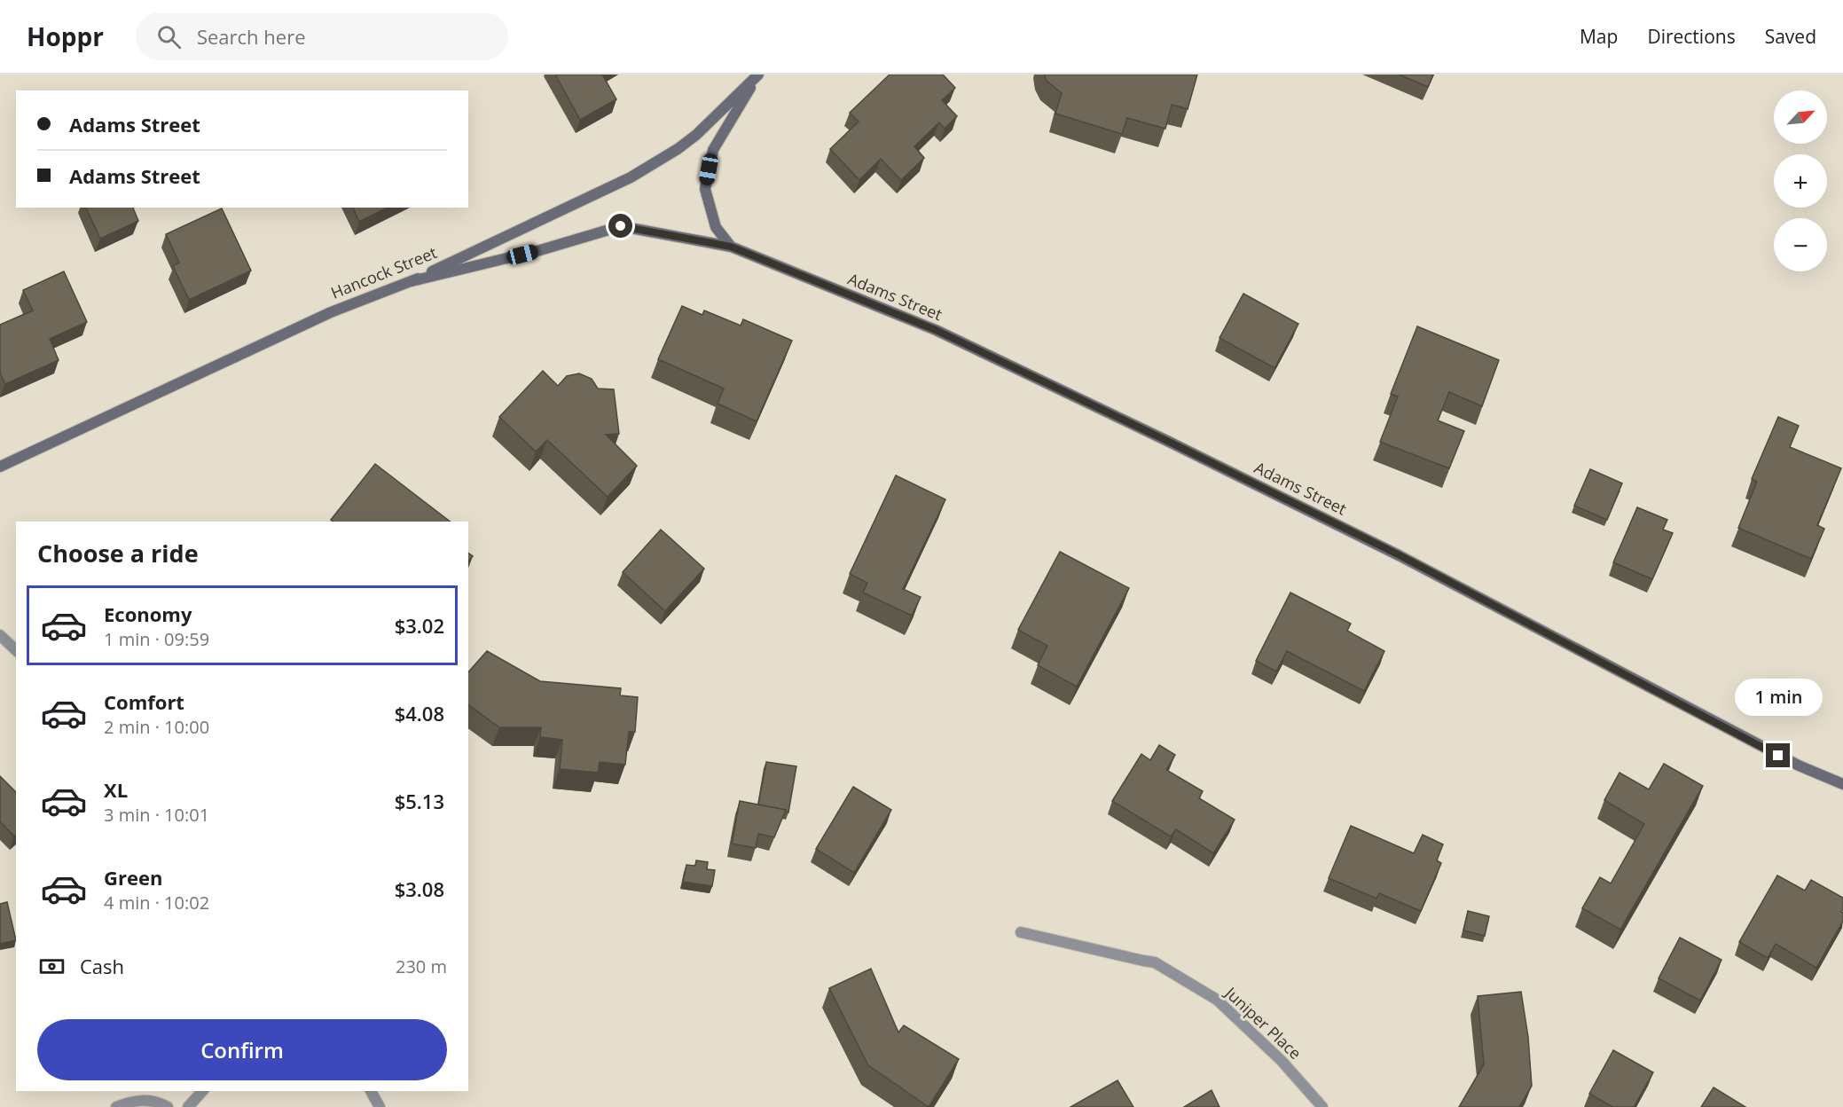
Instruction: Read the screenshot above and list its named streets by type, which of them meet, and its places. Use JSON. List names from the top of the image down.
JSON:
{
  "streets": {
    "main road": ["Hancock Street", "Adams Street"],
    "street": ["Juniper Place"]
  },
  "crossings": [
    ["Hancock Street", "Adams Street"]
  ],
  "north": "top right",
  "page": {
    "header": "Hoppr",
    "search": "Search here",
    "nav": ["Map", "Directions", "Saved"],
    "map_buttons": ["+", "−"],
    "banner": ["Adams Street", "Adams Street"],
    "heading": "Choose a ride",
    "list": [
      {
        "name": "Economy",
        "note": "1 min · 09:59",
        "value": "$3.02"
      },
      {
        "name": "Comfort",
        "note": "2 min · 10:00",
        "value": "$4.08"
      },
      {
        "name": "XL",
        "note": "3 min · 10:01",
        "value": "$5.13"
      },
      {
        "name": "Green",
        "note": "4 min · 10:02",
        "value": "$3.08"
      }
    ],
    "bubble": "1 min",
    "pay": ["Cash", "230 m"],
    "buttons": "Confirm"
  }
}
